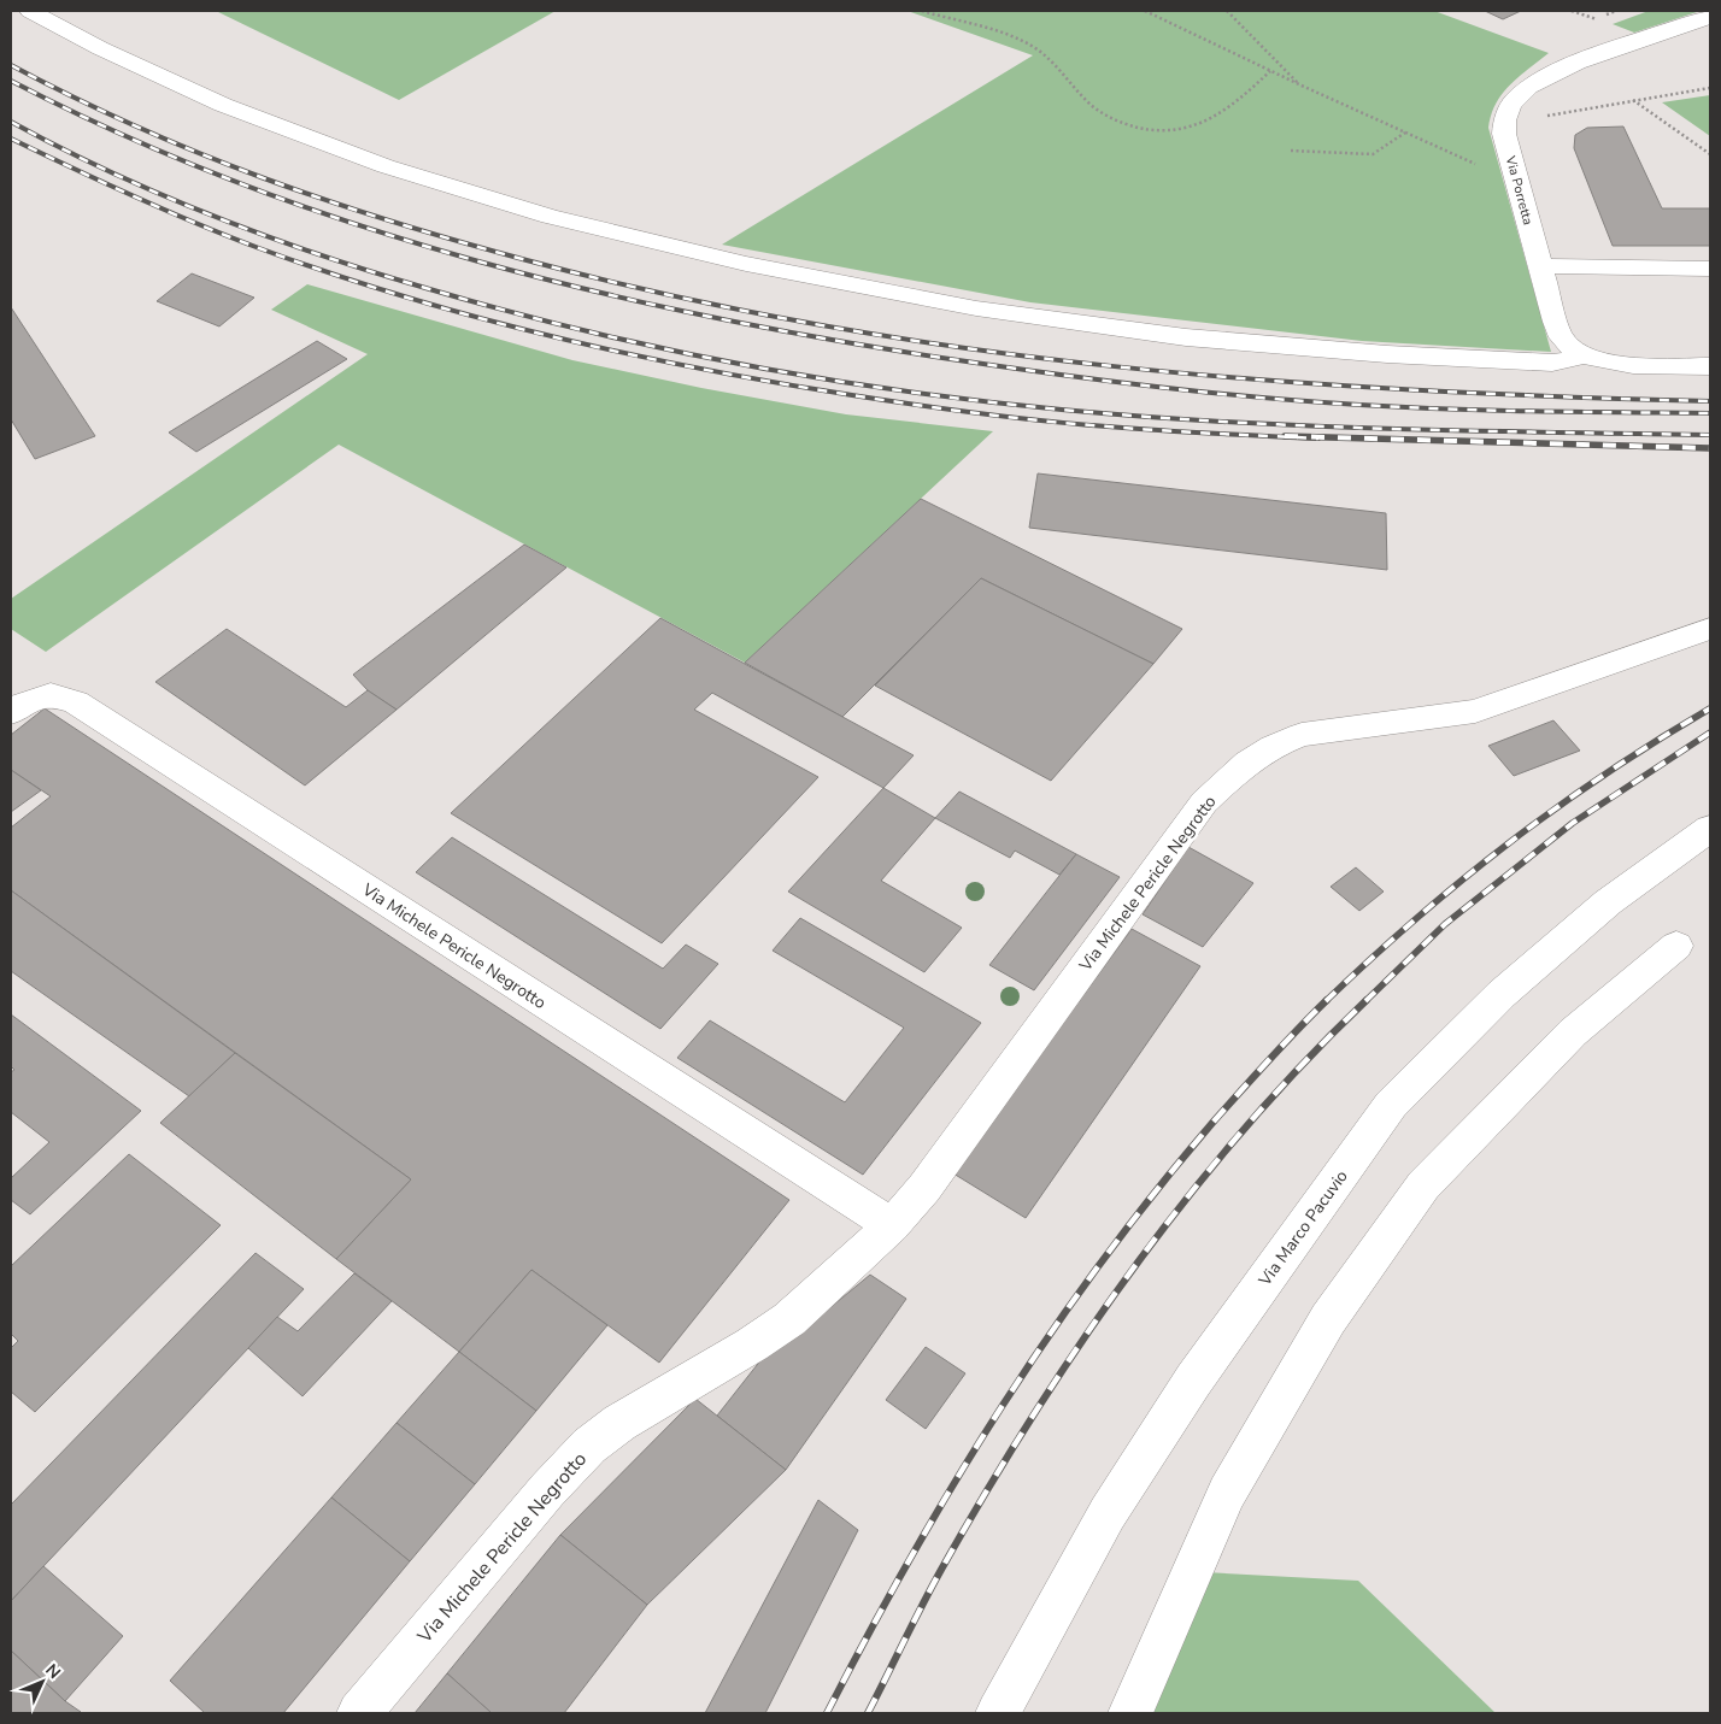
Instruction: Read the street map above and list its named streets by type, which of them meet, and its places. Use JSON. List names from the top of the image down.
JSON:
{
  "streets": {
    "street": ["Via Porretta", "Via Michele Pericle Negrotto", "Via Marco Pacuvio"]
  },
  "north": "top right"
}
